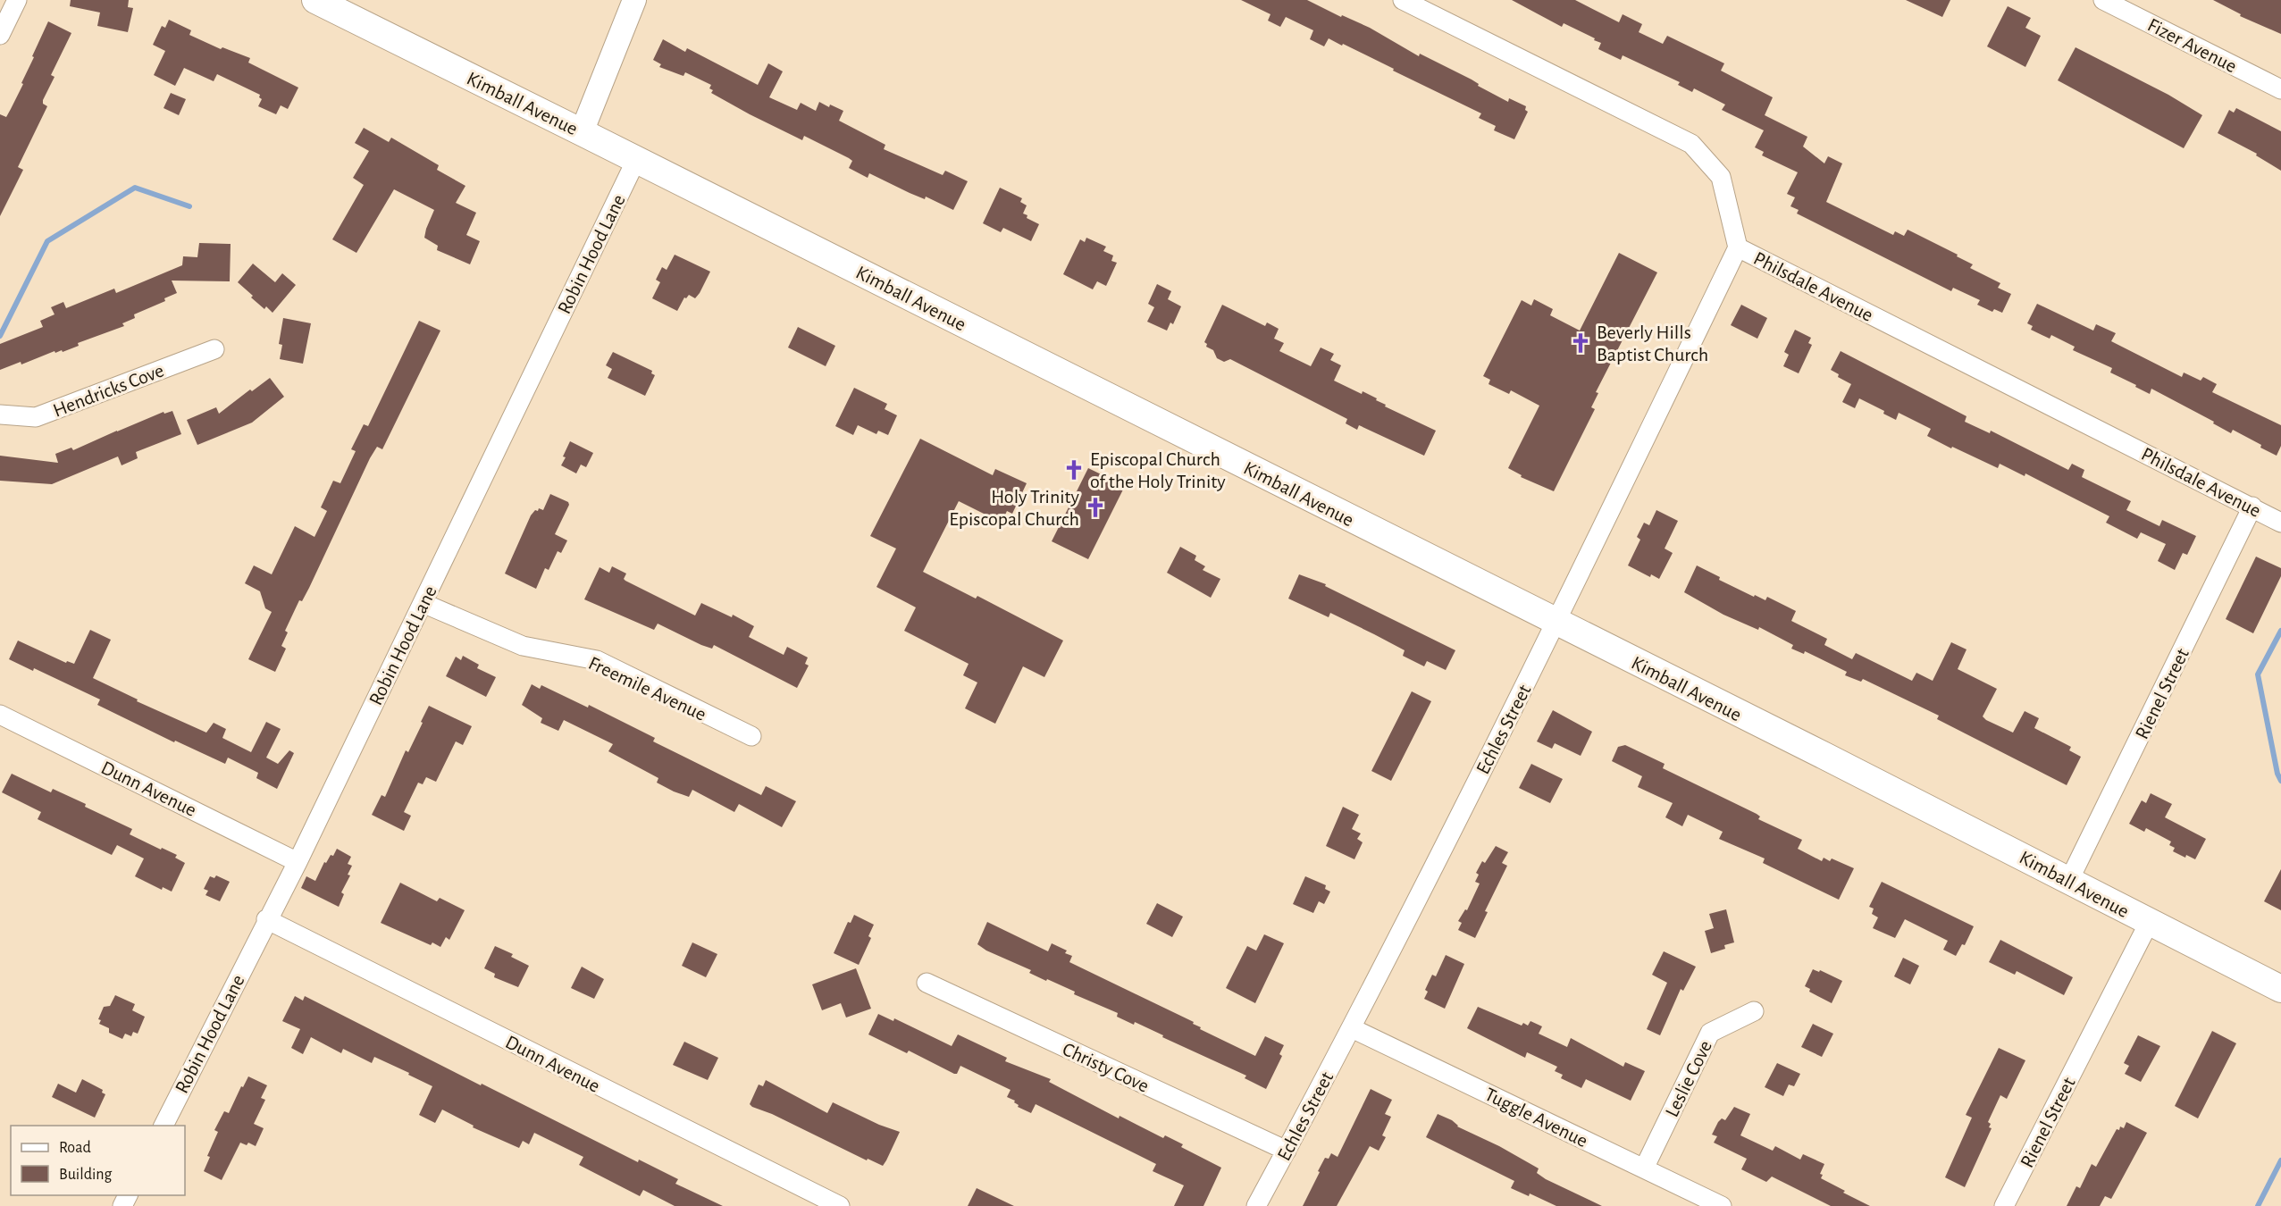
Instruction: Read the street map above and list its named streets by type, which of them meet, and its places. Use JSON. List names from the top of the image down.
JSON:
{
  "streets": {
    "main road": ["Kimball Avenue"],
    "street": [
      "Fizer Avenue",
      "Robin Hood Lane",
      "Philsdale Avenue",
      "Hendricks Cove",
      "Freemile Avenue",
      "Rienel Street",
      "Echles Street",
      "Dunn Avenue",
      "Christy Cove",
      "Leslie Cove",
      "Tuggle Avenue"
    ]
  },
  "crossings": [
    ["Kimball Avenue", "Robin Hood Lane"],
    ["Kimball Avenue", "Rienel Street"],
    ["Kimball Avenue", "Echles Street"],
    ["Robin Hood Lane", "Freemile Avenue"],
    ["Robin Hood Lane", "Dunn Avenue"],
    ["Philsdale Avenue", "Rienel Street"],
    ["Philsdale Avenue", "Echles Street"],
    ["Echles Street", "Christy Cove"],
    ["Echles Street", "Tuggle Avenue"],
    ["Leslie Cove", "Tuggle Avenue"]
  ],
  "places": {
    "church": ["Beverly Hills Baptist Church", "Episcopal Church of the Holy Trinity", "Holy Trinity Episcopal Church"]
  },
  "legend": ["Road", "Building"]
}
